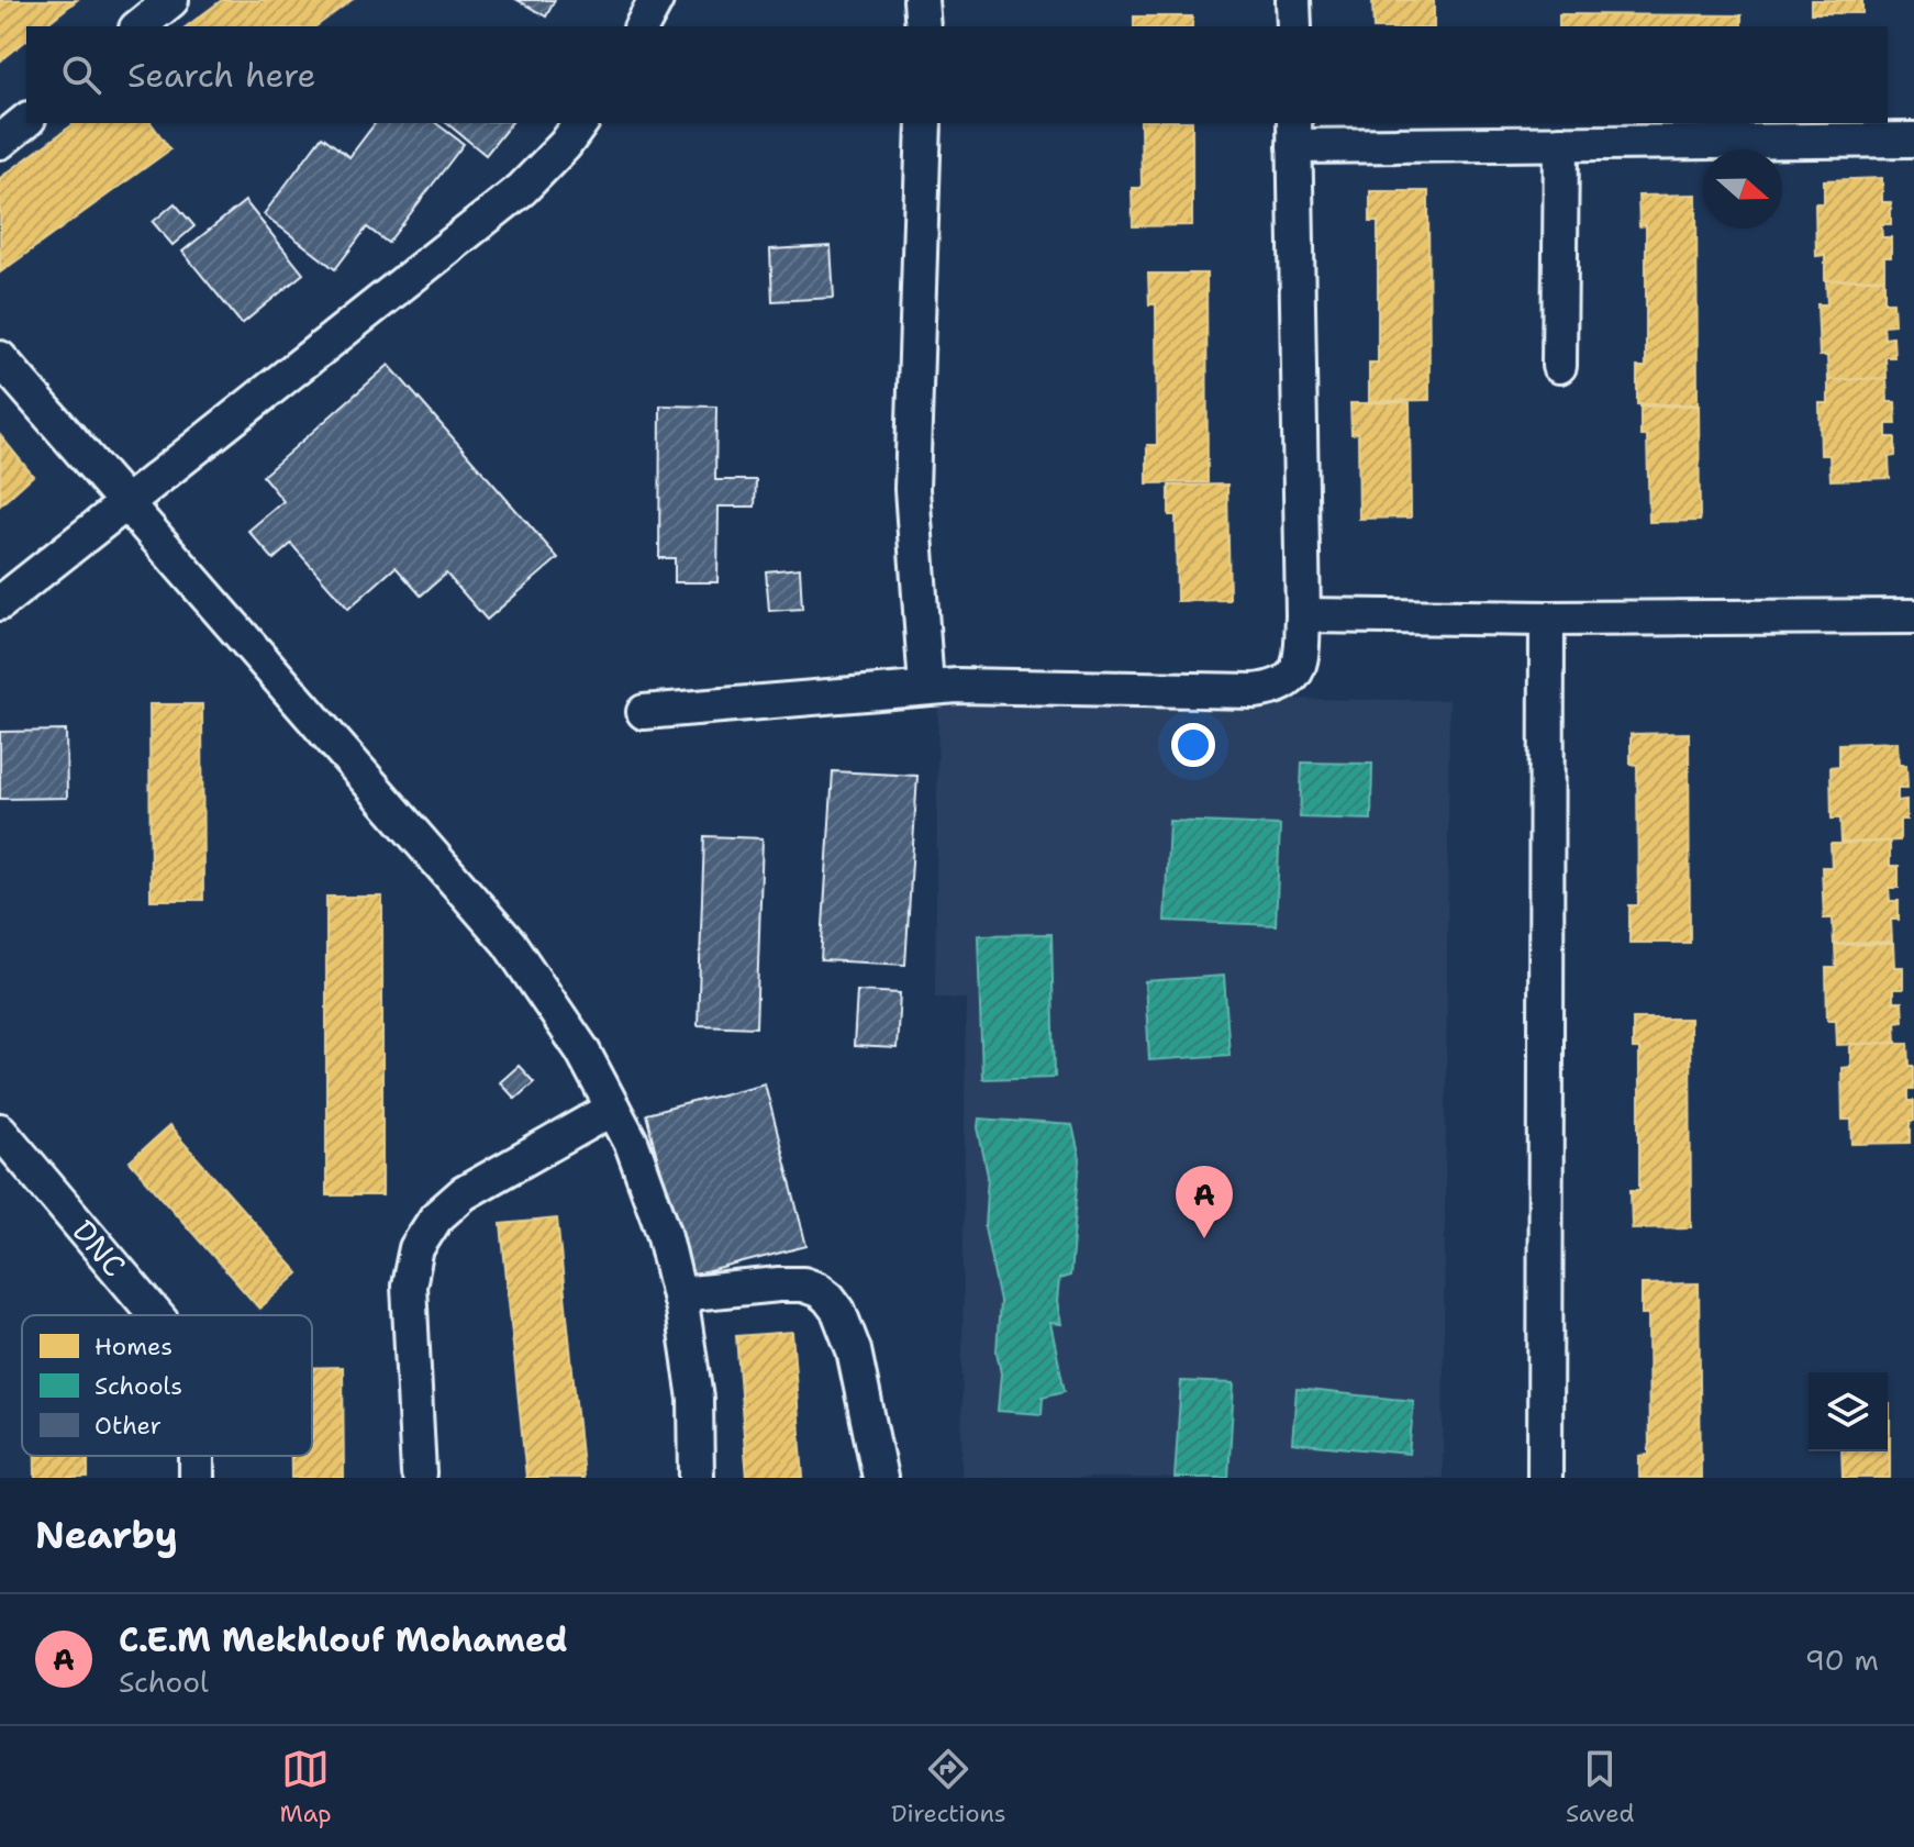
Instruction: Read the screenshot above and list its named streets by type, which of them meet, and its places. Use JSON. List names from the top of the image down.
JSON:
{
  "streets": {
    "street": ["DNC"]
  },
  "legend": ["Homes", "Schools", "Other"],
  "north": "right",
  "page": {
    "search": "Search here",
    "pins": "A",
    "heading": "Nearby",
    "list": [
      {
        "mark": "A",
        "name": "C.E.M Mekhlouf Mohamed",
        "note": "School",
        "value": "90 m"
      }
    ],
    "nav": ["Map", "Directions", "Saved"]
  }
}
